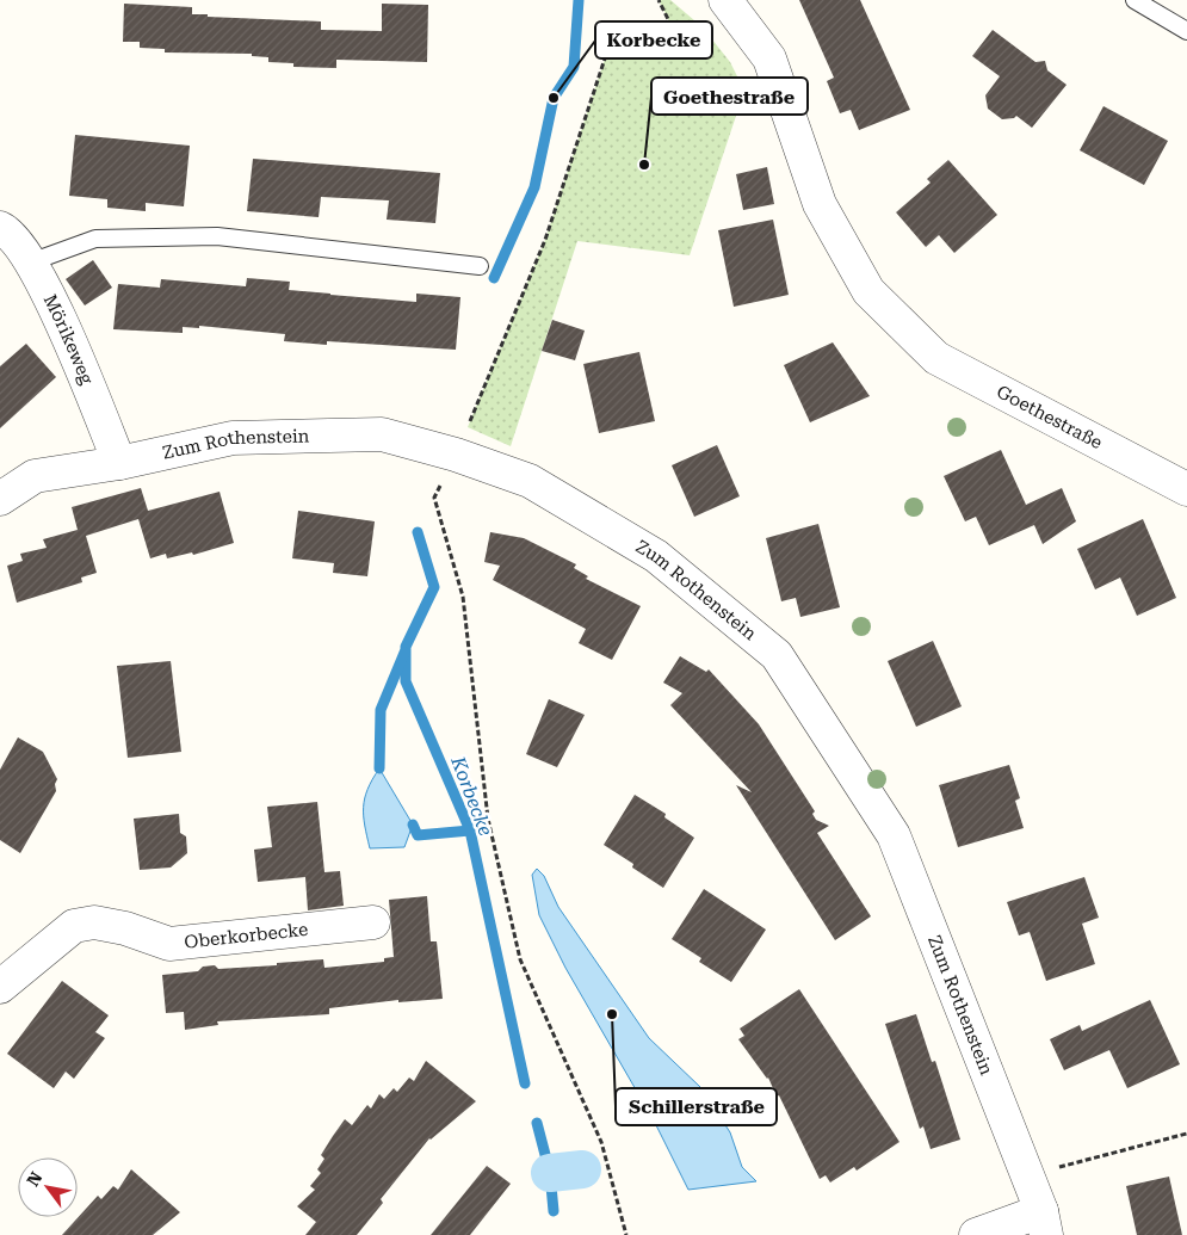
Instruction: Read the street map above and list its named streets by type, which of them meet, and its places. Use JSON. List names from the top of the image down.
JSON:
{
  "streets": {
    "street": [
      "Mörikeweg",
      "Goethestraße",
      "Zum Rothenstein",
      "Oberkorbecke"
    ]
  },
  "crossings": [
    ["Mörikeweg", "Zum Rothenstein"]
  ],
  "water": ["Korbecke"],
  "places": ["Korbecke", "Goethestraße", "Schillerstraße"],
  "north": "top left"
}
